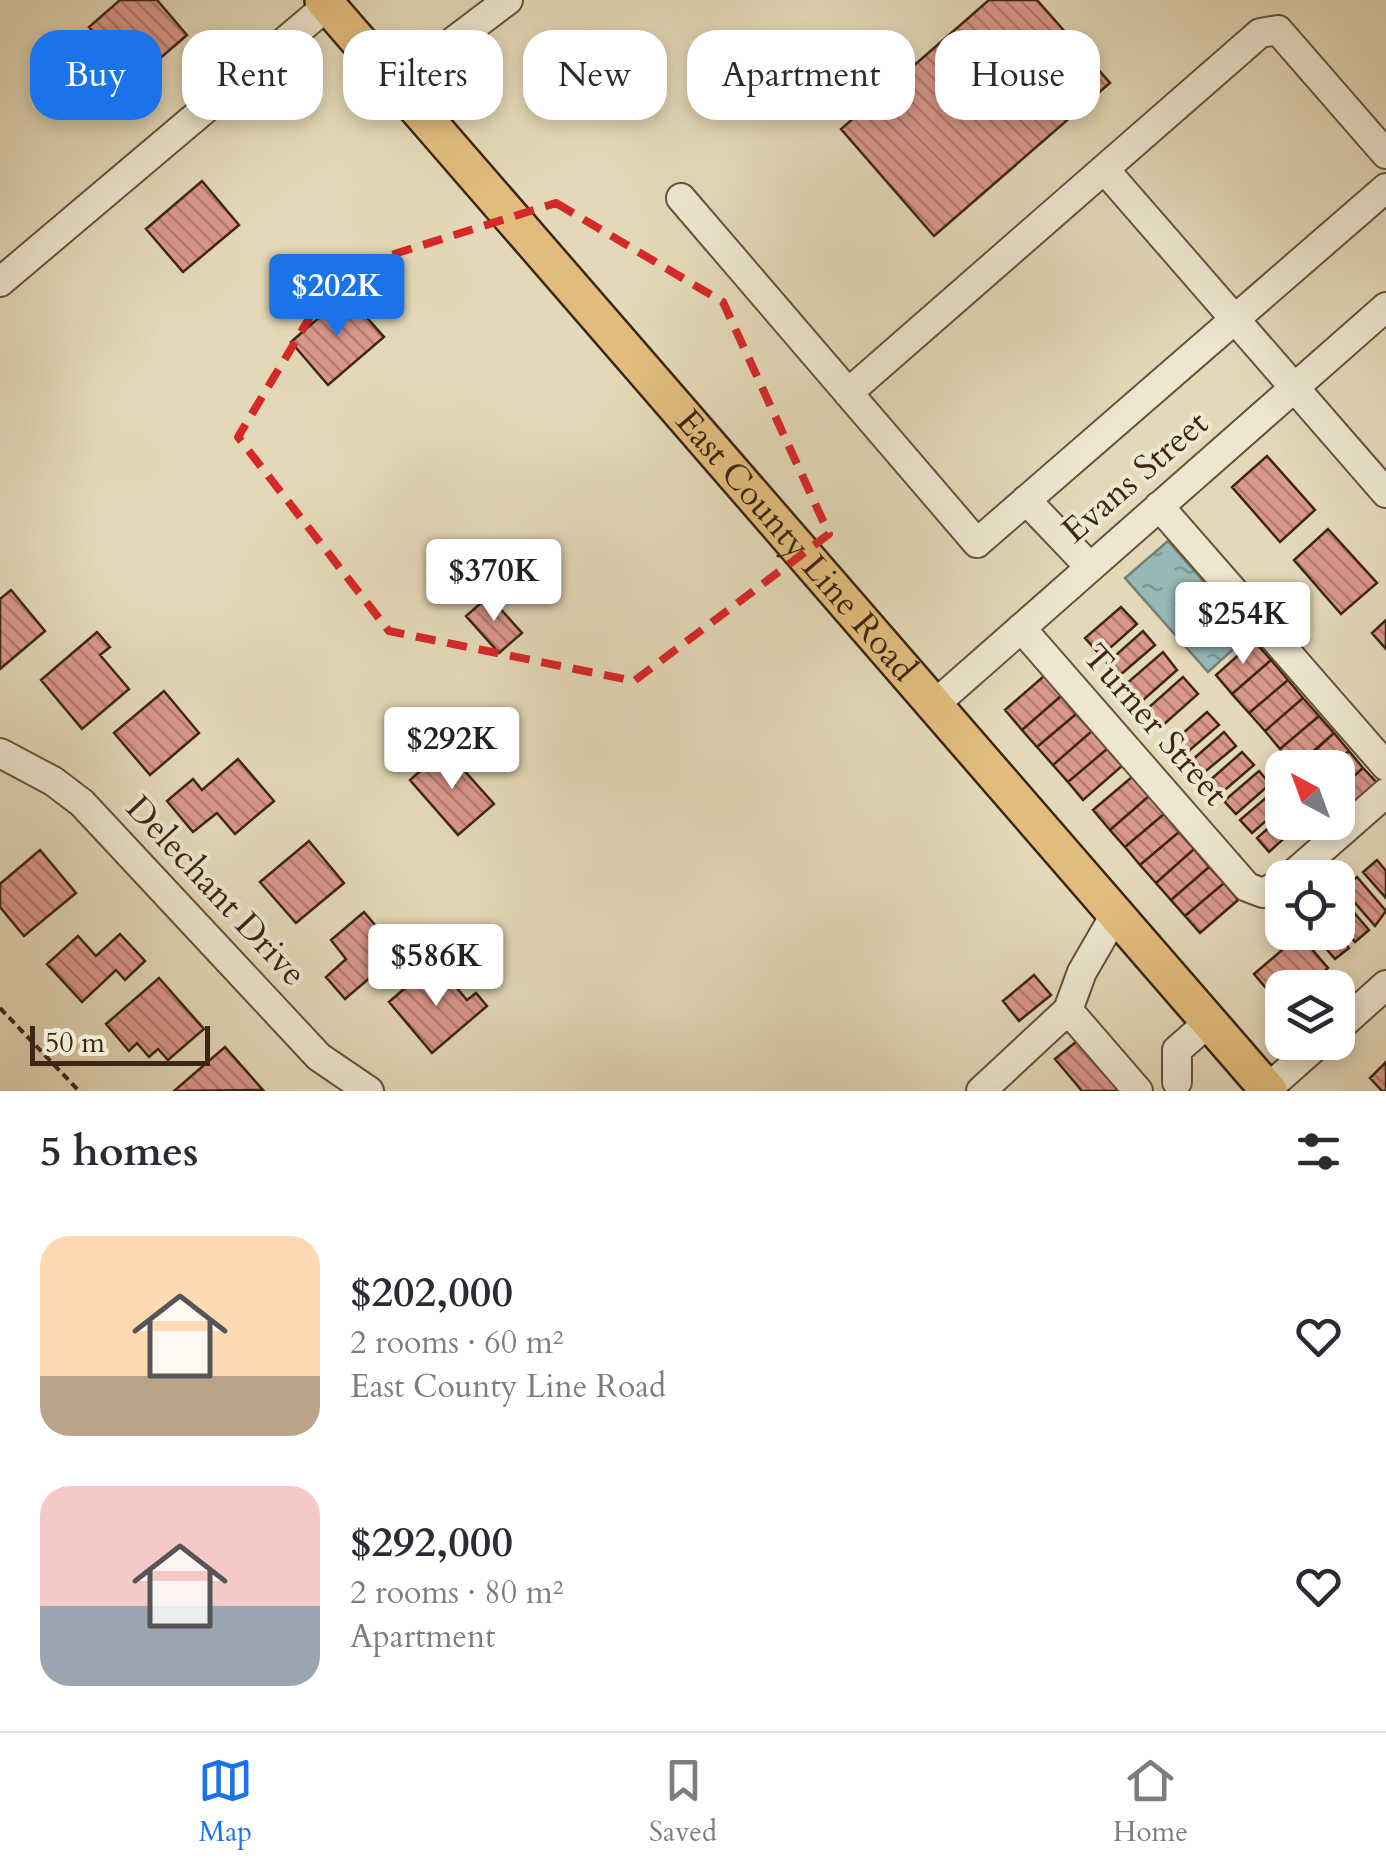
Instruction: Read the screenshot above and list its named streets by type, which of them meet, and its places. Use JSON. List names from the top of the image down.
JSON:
{
  "streets": {
    "main road": ["East County Line Road"],
    "street": ["Evans Street", "Turner Street", "Delechant Drive"]
  },
  "crossings": [
    ["Evans Street", "East County Line Road"],
    ["Evans Street", "Turner Street"]
  ],
  "scale_bar": "50 m",
  "north": "top left",
  "page": {
    "chip": [
      "Buy",
      "Rent",
      "Filters",
      "New",
      "Apartment",
      "House"
    ],
    "price": [
      "$202K",
      "$370K",
      "$254K",
      "$292K",
      "$586K"
    ],
    "scale": "50 m",
    "heading": "5 homes",
    "list": [
      {
        "name": "$202,000",
        "note": "2 rooms · 60 m² · East County Line Road"
      },
      {
        "name": "$292,000",
        "note": "2 rooms · 80 m² · Apartment"
      }
    ],
    "tabs": ["Map", "Saved", "Home"]
  }
}
